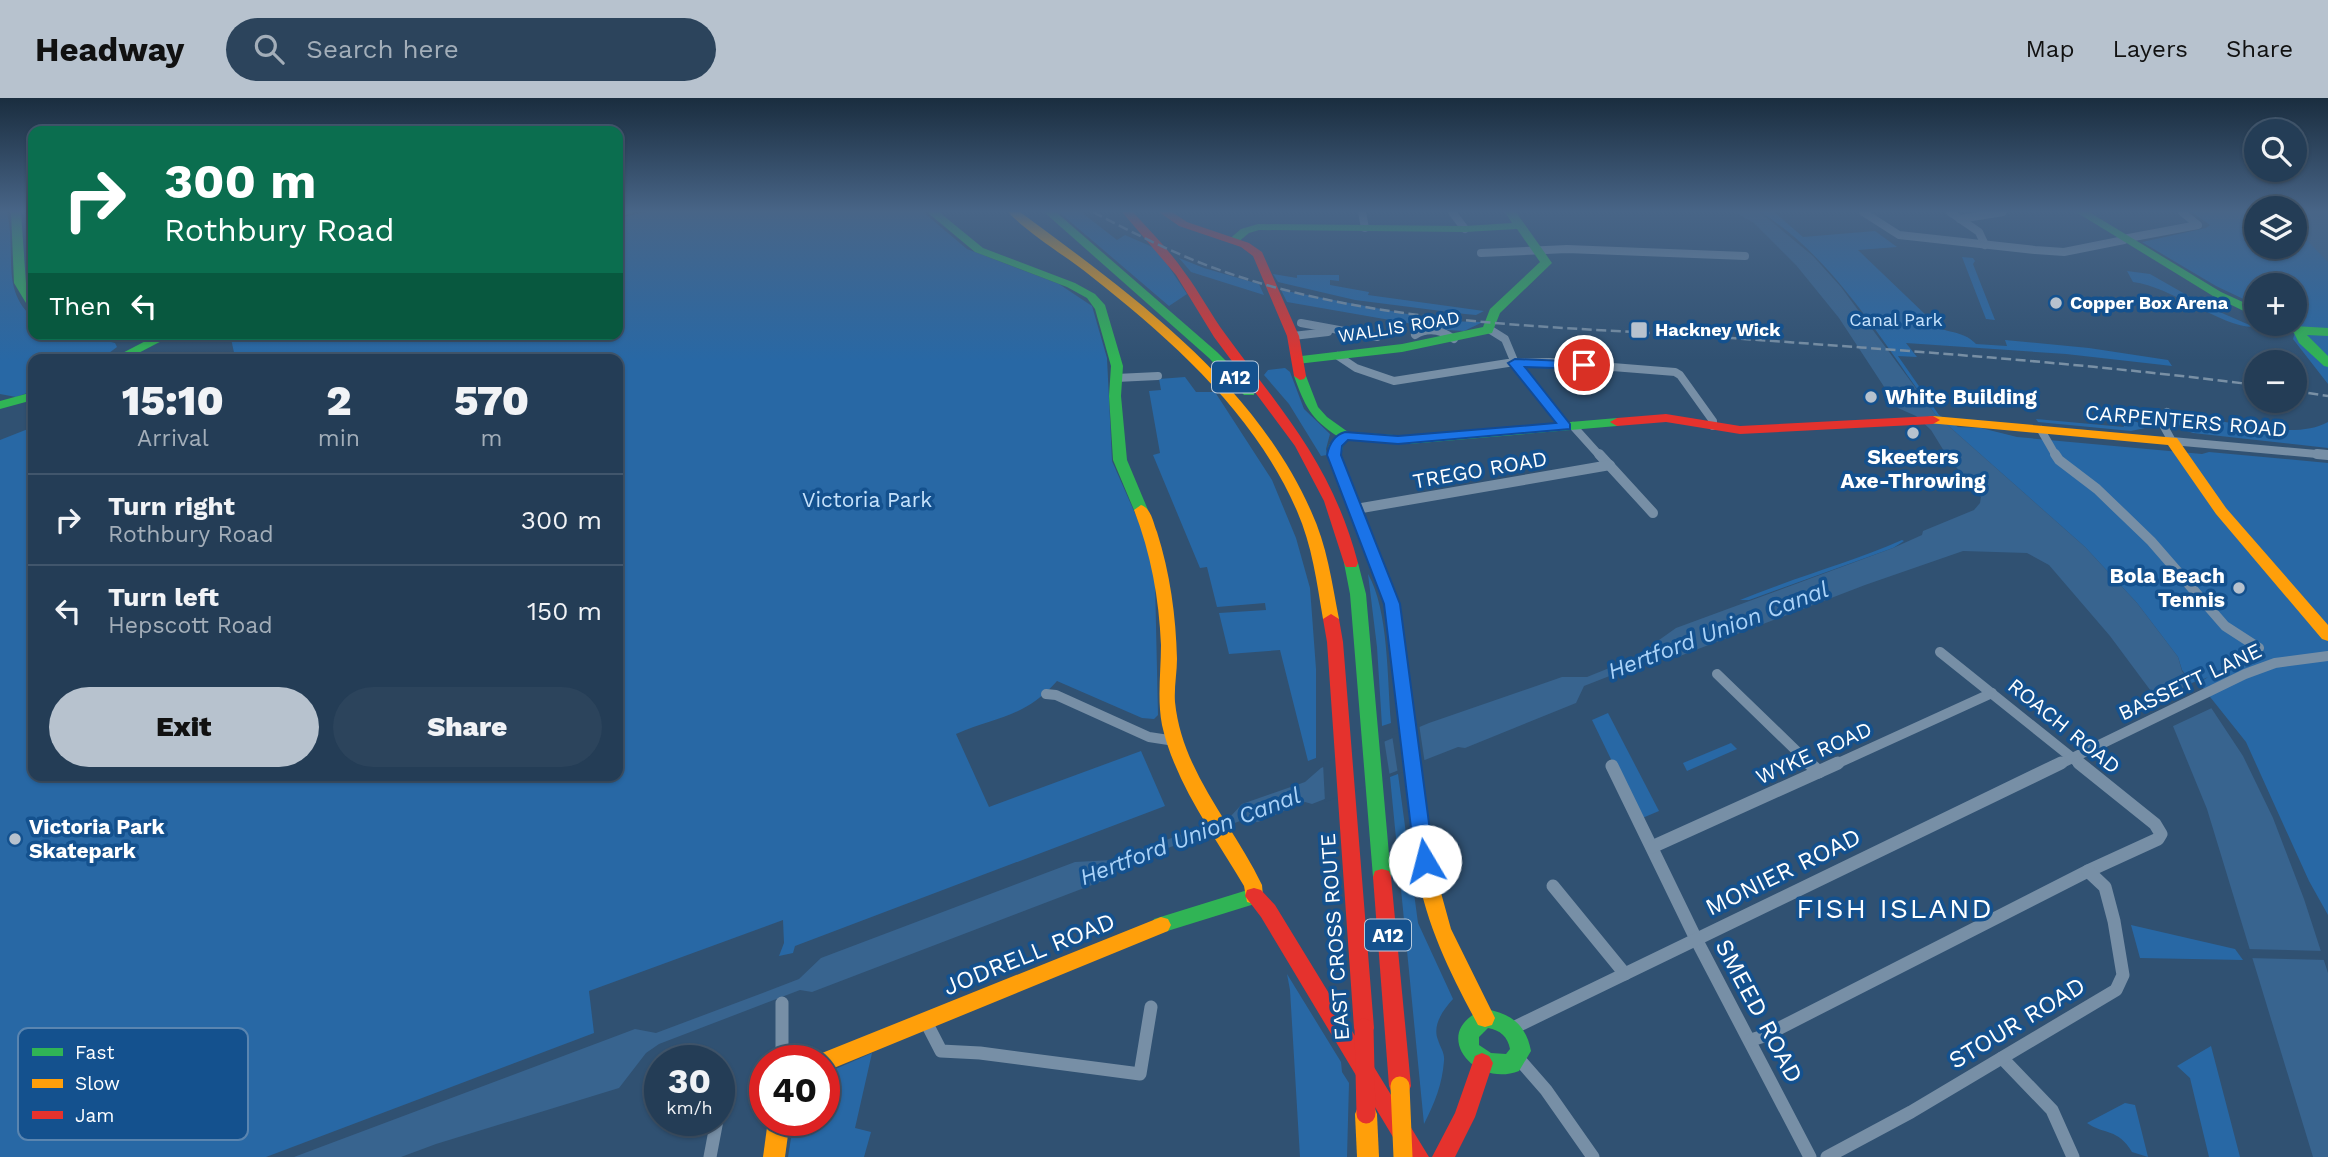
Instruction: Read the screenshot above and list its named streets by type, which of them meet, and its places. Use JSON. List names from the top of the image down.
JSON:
{
  "streets": {
    "main road": [
      "WALLIS ROAD",
      "A12",
      "CARPENTERS ROAD",
      "EAST CROSS ROUTE",
      "JODRELL ROAD"
    ],
    "street": [
      "TREGO ROAD",
      "BASSETT LANE",
      "ROACH ROAD",
      "WYKE ROAD",
      "MONIER ROAD",
      "SMEED ROAD",
      "STOUR ROAD"
    ]
  },
  "crossings": [
    ["A12", "EAST CROSS ROUTE"],
    ["BASSETT LANE", "ROACH ROAD"],
    ["BASSETT LANE", "MONIER ROAD"],
    ["ROACH ROAD", "WYKE ROAD"],
    ["ROACH ROAD", "MONIER ROAD"],
    ["ROACH ROAD", "STOUR ROAD"],
    ["WYKE ROAD", "SMEED ROAD"],
    ["MONIER ROAD", "SMEED ROAD"]
  ],
  "districts": ["FISH ISLAND"],
  "water": ["Hertford Union Canal"],
  "parks": ["Canal Park", "Victoria Park"],
  "places": {
    "other": [
      "Copper Box Arena",
      "White Building",
      "Skeeters Axe-Throwing",
      "Bola Beach Tennis",
      "Victoria Park Skatepark"
    ],
    "transit": ["Hackney Wick"]
  },
  "legend": ["Fast", "Slow", "Jam"],
  "page": {
    "header": "Headway",
    "search": "Search here",
    "nav": ["Map", "Layers", "Share"],
    "map_buttons": ["+", "−"],
    "turn": ["300 m", "Rothbury Road"],
    "then": "Then",
    "eta": [
      "15:10",
      "Arrival",
      "2",
      "min",
      "570",
      "m"
    ],
    "list": [
      {
        "name": "Turn right",
        "note": "Rothbury Road",
        "value": "300 m"
      },
      {
        "name": "Turn left",
        "note": "Hepscott Road",
        "value": "150 m"
      }
    ],
    "buttons": ["Exit", "Share"],
    "speed": "30 km/h",
    "limit": "40"
  }
}
